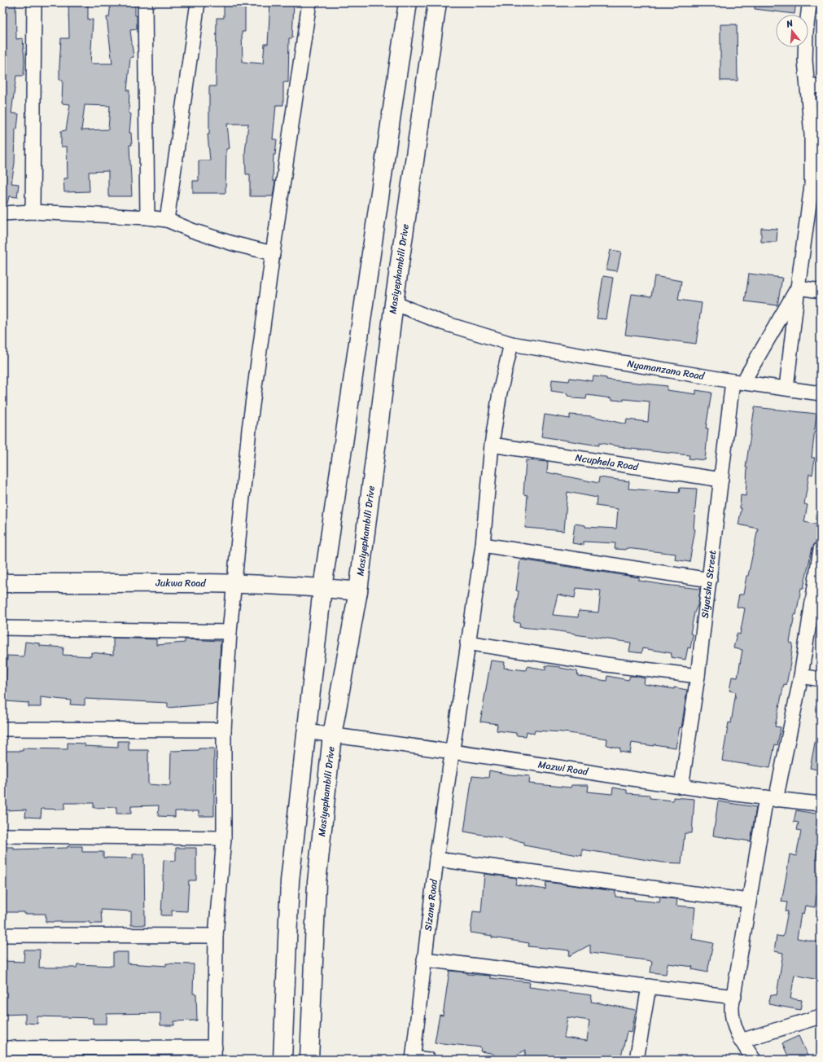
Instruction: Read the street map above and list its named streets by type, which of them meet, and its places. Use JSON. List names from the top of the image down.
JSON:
{
  "streets": {
    "main road": ["Masiyephambili Drive", "Jukwa Road"],
    "street": [
      "Nyamanzana Road",
      "Ncuphela Road",
      "Siyatsha Street",
      "Mazwi Road",
      "Sizane Road"
    ]
  },
  "crossings": [
    ["Masiyephambili Drive", "Nyamanzana Road"],
    ["Masiyephambili Drive", "Jukwa Road"],
    ["Masiyephambili Drive", "Mazwi Road"],
    ["Nyamanzana Road", "Siyatsha Street"],
    ["Nyamanzana Road", "Sizane Road"],
    ["Ncuphela Road", "Siyatsha Street"],
    ["Ncuphela Road", "Sizane Road"],
    ["Siyatsha Street", "Mazwi Road"],
    ["Mazwi Road", "Sizane Road"]
  ],
  "north": "top"
}
